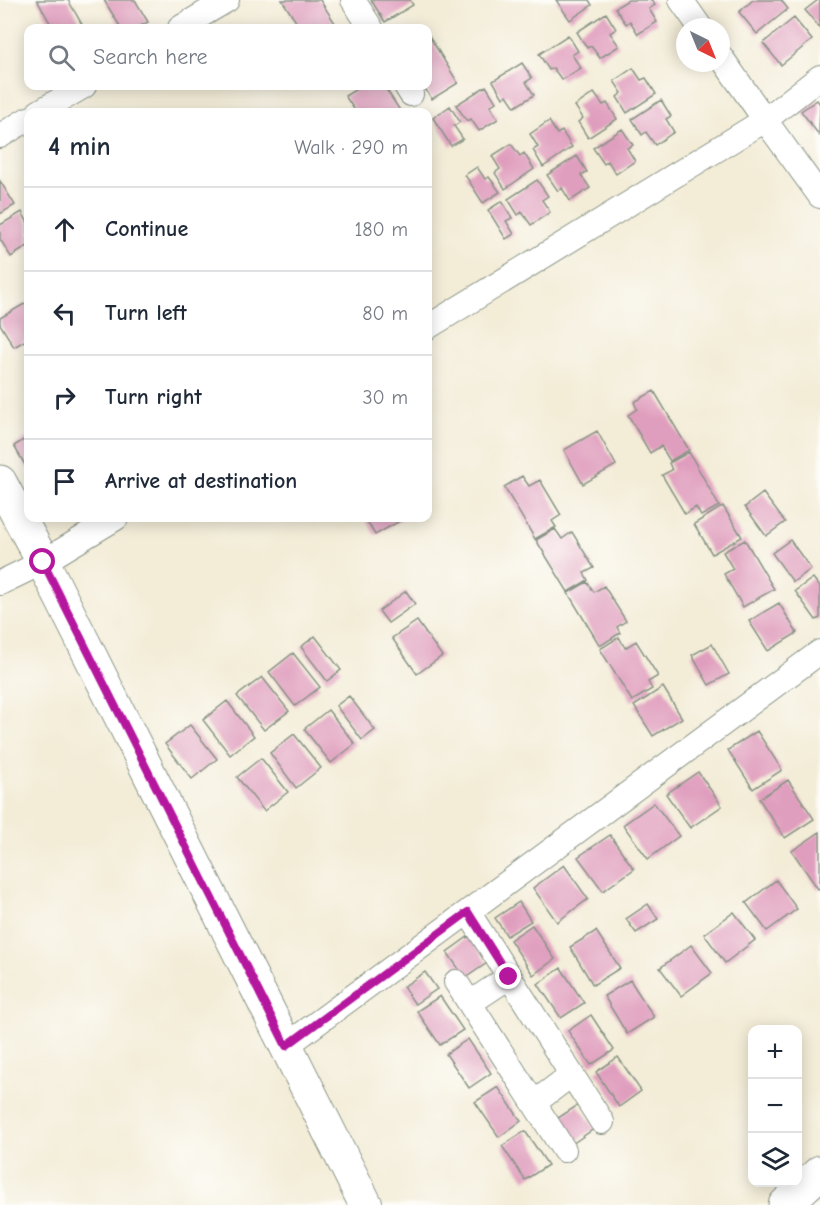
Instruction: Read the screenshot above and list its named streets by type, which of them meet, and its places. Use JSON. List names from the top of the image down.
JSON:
{
  "north": "bottom right",
  "page": {
    "search": "Search here",
    "heading": ["4 min", "Walk · 290 m"],
    "list": [
      ["Continue", "180 m"],
      ["Turn left", "80 m"],
      ["Turn right", "30 m"],
      "Arrive at destination"
    ],
    "map_buttons": ["+", "−"]
  }
}
